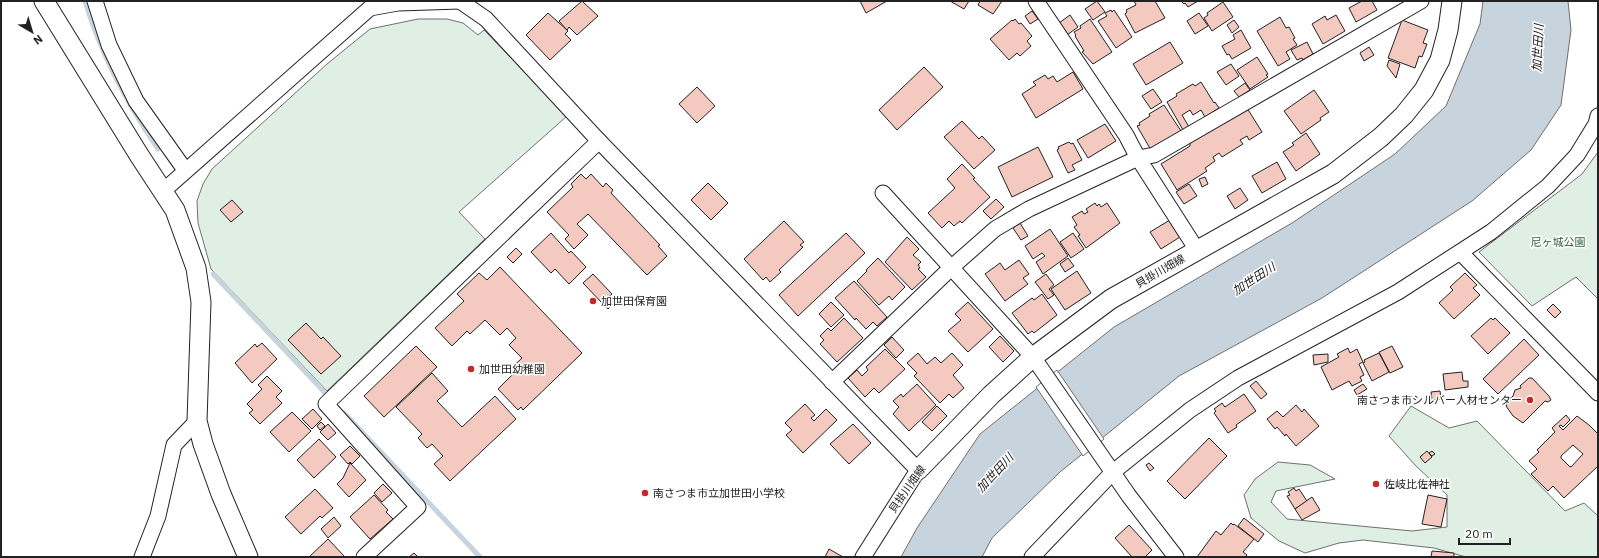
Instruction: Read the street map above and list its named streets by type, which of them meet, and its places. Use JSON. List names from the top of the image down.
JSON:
{
  "streets": {
    "street": ["貝掛川畑線"]
  },
  "water": ["加世田川"],
  "parks": ["尼ヶ城公園"],
  "places": [
    "加世田保育園",
    "加世田幼稚園",
    "南さつま市シルバー人材センター",
    "佐岐比佐神社",
    "南さつま市立加世田小学校"
  ],
  "scale_bar": "20 m",
  "north": "bottom right"
}
